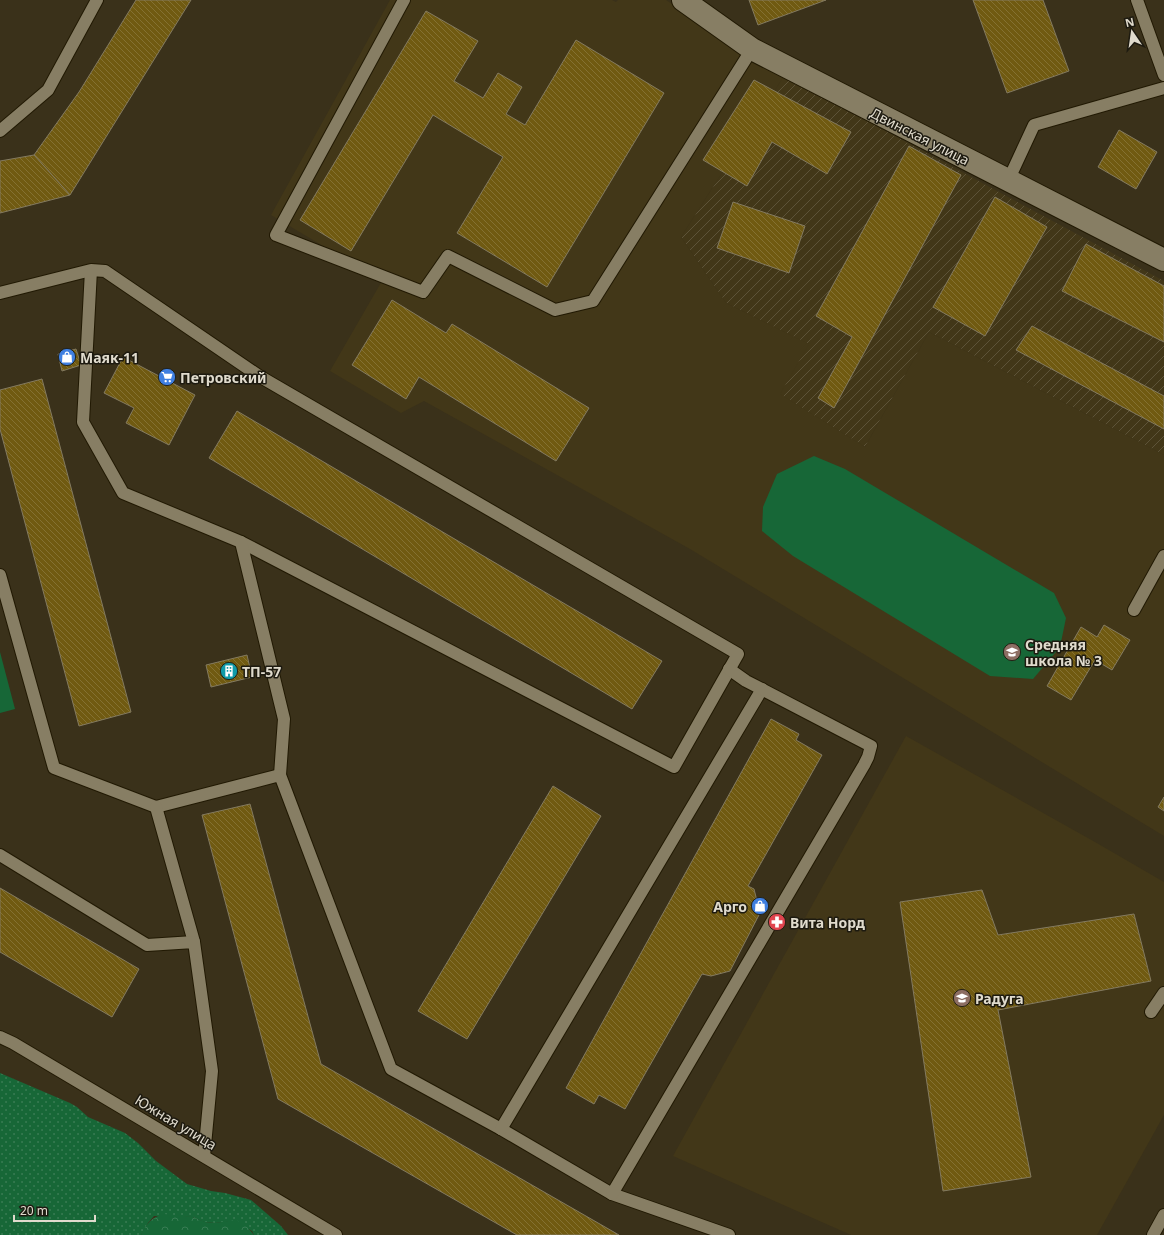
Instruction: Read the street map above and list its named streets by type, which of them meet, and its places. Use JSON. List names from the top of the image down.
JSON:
{
  "streets": {
    "street": ["Двинская улица"],
    "lane": ["Южная улица"]
  },
  "places": {
    "shop": ["Маяк-11", "Арго"],
    "supermarket": ["Петровский"],
    "school or university": ["Средняя школа № 3", "Радуга"],
    "building": ["ТП-57"],
    "pharmacy": ["Вита Норд"]
  },
  "scale_bar": "20 m",
  "north": "top"
}
